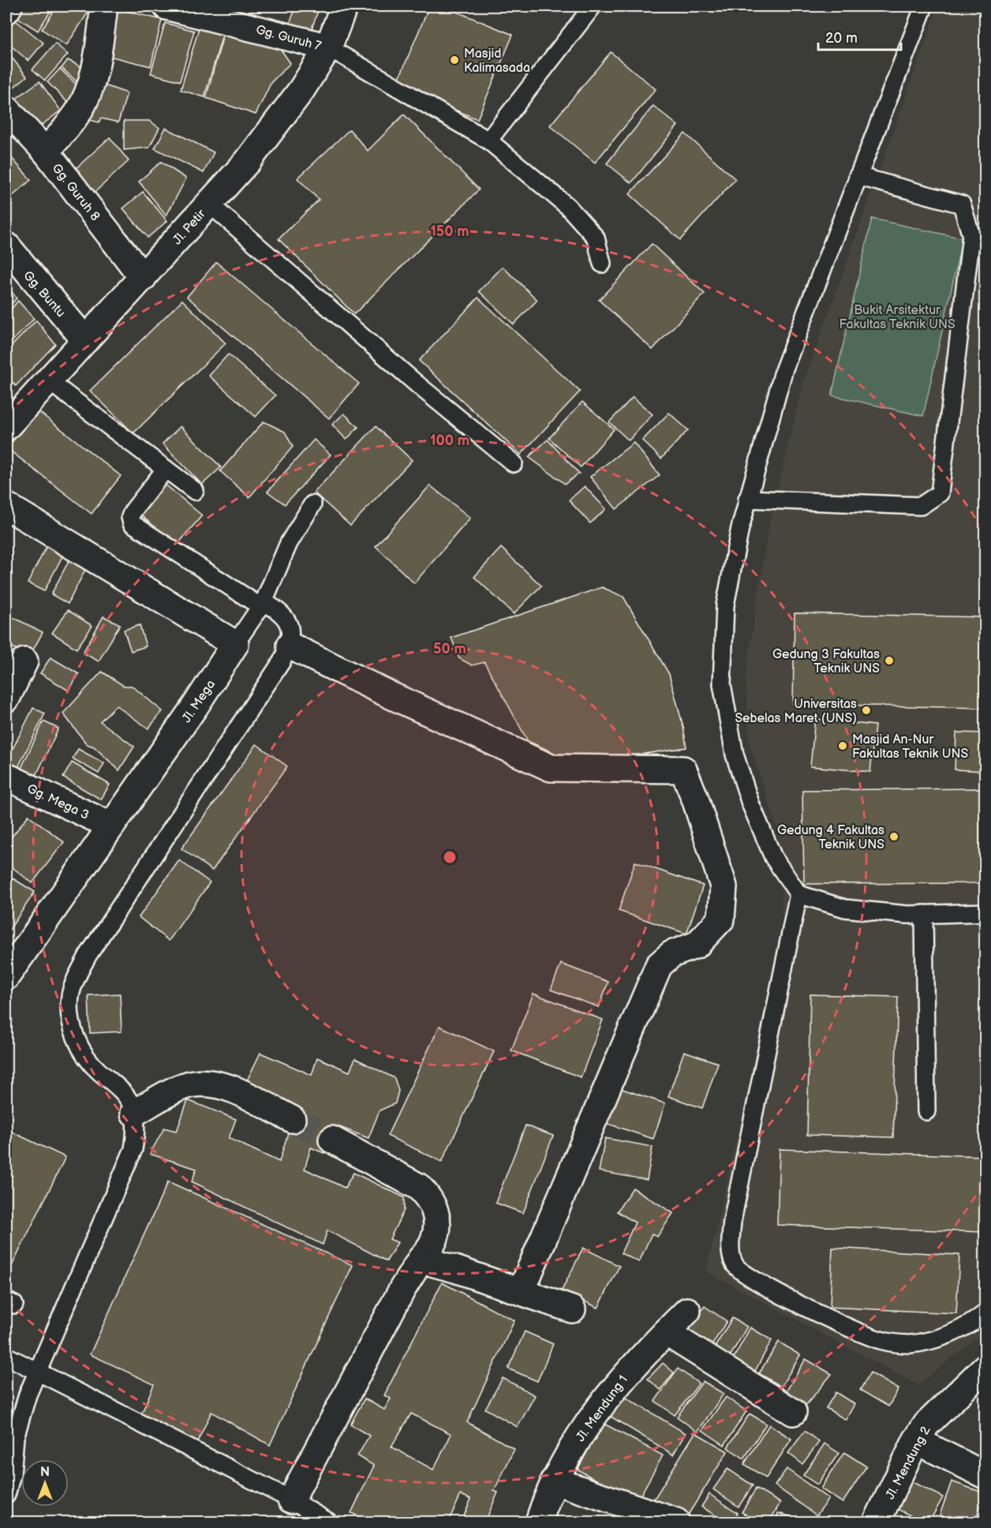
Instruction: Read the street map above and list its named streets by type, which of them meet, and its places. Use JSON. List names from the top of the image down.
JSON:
{
  "streets": {
    "street": [
      "Gg. Guruh 7",
      "Gg. Guruh 8",
      "Jl. Petir",
      "Gg. Buntu",
      "Jl. Mega",
      "Gg. Mega 3",
      "Jl. Mendung 1",
      "Jl. Mendung 2"
    ]
  },
  "crossings": [
    ["Gg. Guruh 7", "Jl. Petir"],
    ["Gg. Guruh 8", "Jl. Petir"],
    ["Jl. Petir", "Gg. Buntu"],
    ["Jl. Mega", "Gg. Mega 3"]
  ],
  "parks": ["Bukit Arsitektur Fakultas Teknik UNS"],
  "places": [
    "Masjid Kalimasada",
    "Gedung 3 Fakultas Teknik UNS",
    "Universitas Sebelas Maret (UNS)",
    "Masjid An-Nur Fakultas Teknik UNS",
    "Gedung 4 Fakultas Teknik UNS"
  ],
  "scale_bar": "20 m",
  "north": "top",
  "rings": ["150 m", "100 m", "50 m"]
}
